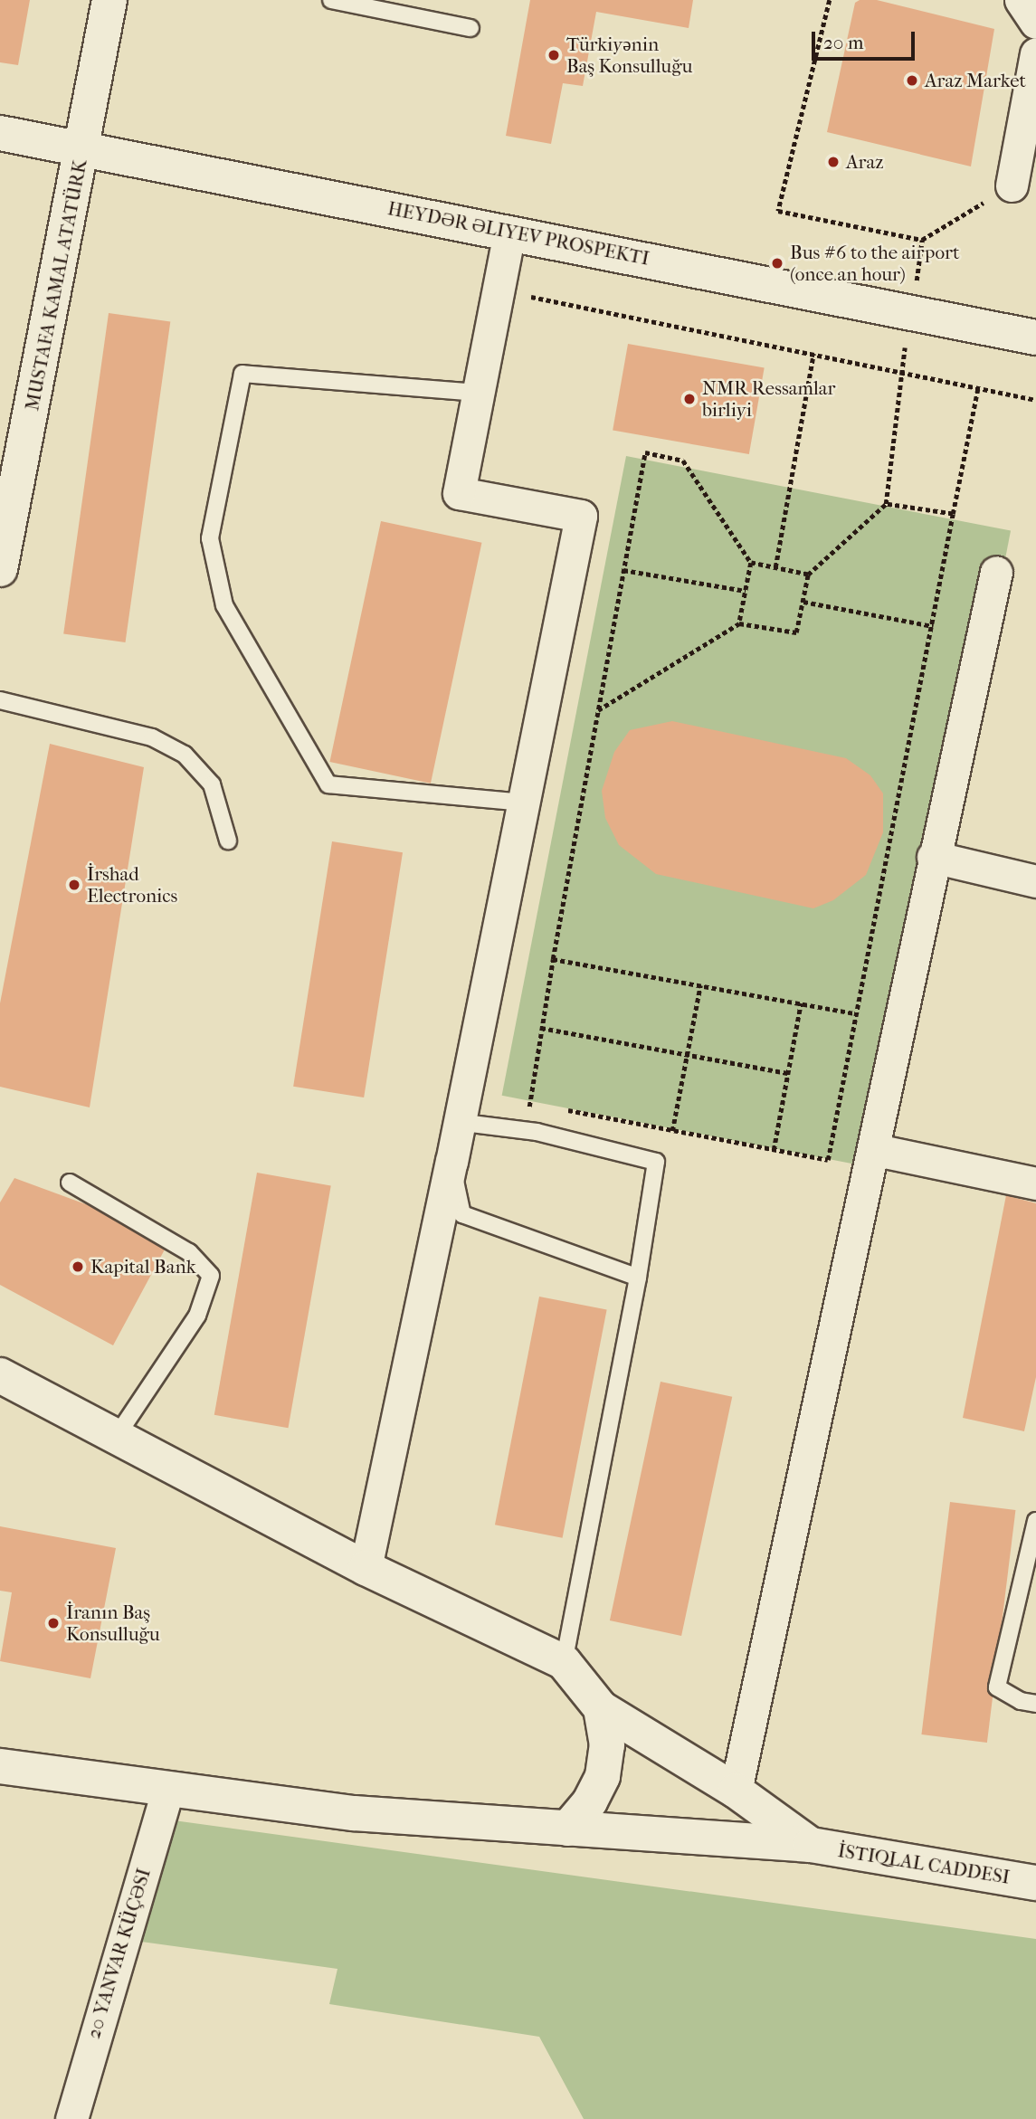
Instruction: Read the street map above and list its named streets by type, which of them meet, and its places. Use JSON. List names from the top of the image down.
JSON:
{
  "streets": {
    "main road": ["HEYDƏR ƏLIYEV PROSPEKTI", "MUSTAFA KAMAL ATATÜRK", "İSTIQLAL CADDESI"],
    "street": ["20 YANVAR KÜÇƏSI"]
  },
  "crossings": [
    ["HEYDƏR ƏLIYEV PROSPEKTI", "MUSTAFA KAMAL ATATÜRK"],
    ["İSTIQLAL CADDESI", "20 YANVAR KÜÇƏSI"]
  ],
  "places": [
    "Türkiyənin Baş Konsulluğu",
    "Araz Market",
    "Araz",
    "Bus #6 to the airport (once an hour)",
    "NMR Ressamlar birliyi",
    "İrshad Electronics",
    "Kapital Bank",
    "İranın Baş Konsulluğu"
  ],
  "scale_bar": "20 m"
}
